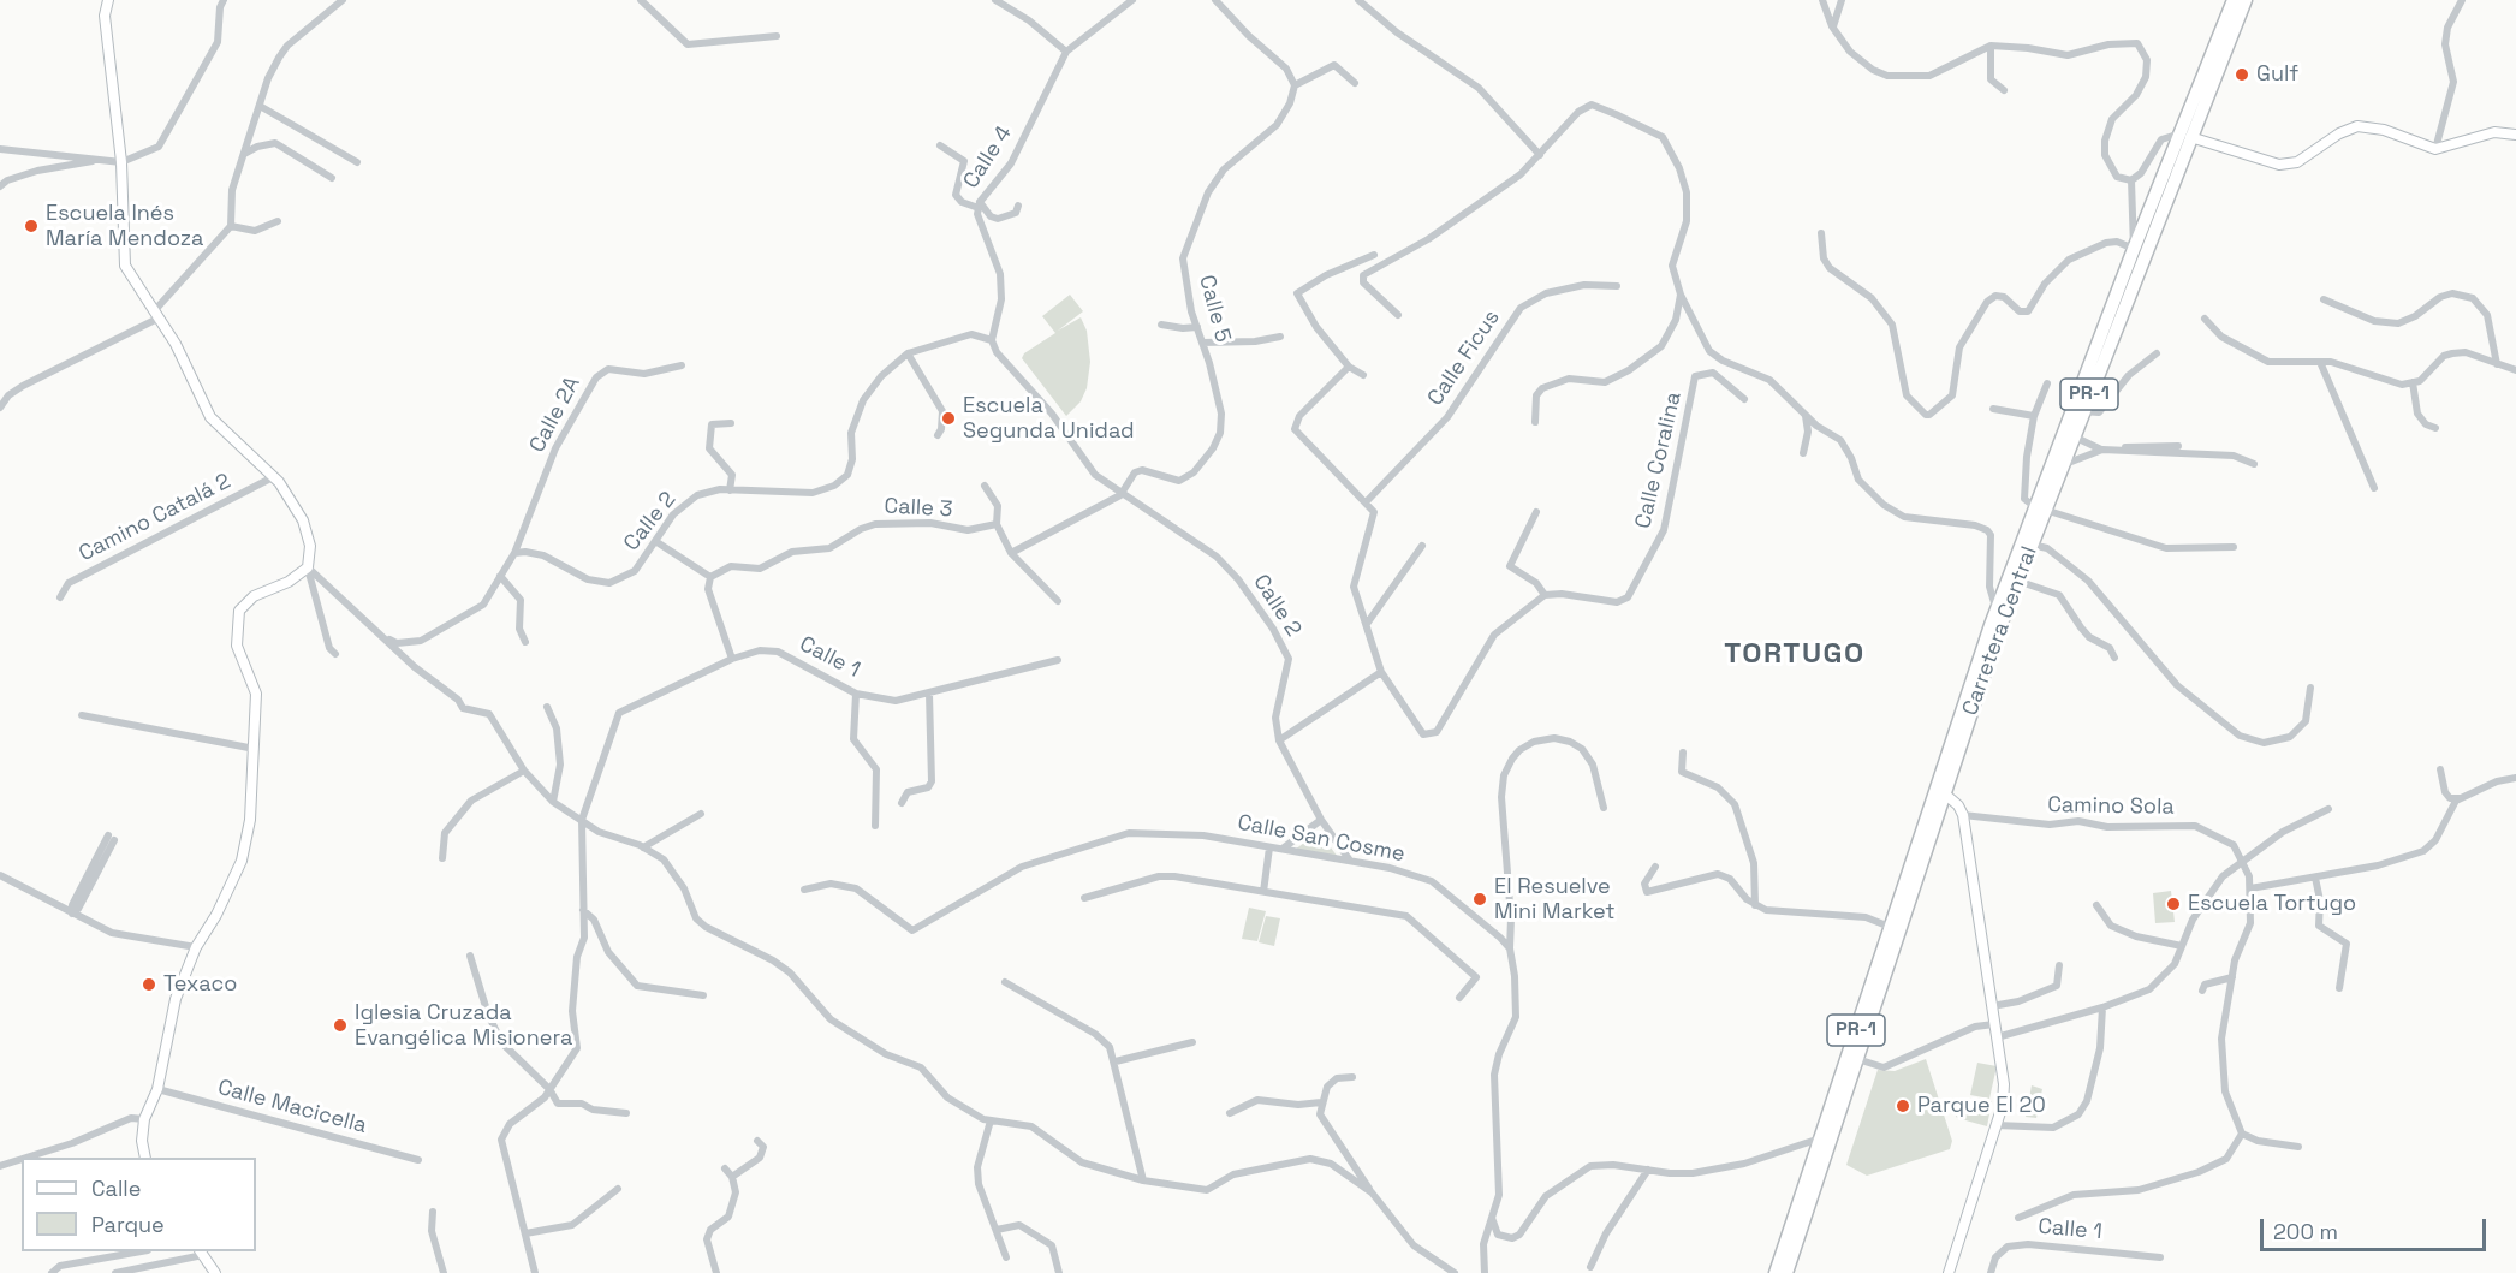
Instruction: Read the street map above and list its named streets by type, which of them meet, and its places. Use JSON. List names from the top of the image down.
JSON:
{
  "streets": {
    "highway": ["PR-1", "Carretera Central"],
    "street": [
      "Calle 4",
      "Calle 5",
      "Calle Ficus",
      "Calle 2A",
      "Calle Coralina",
      "Calle 3",
      "Camino Catalá 2",
      "Calle 2",
      "Calle 1",
      "Camino Sola",
      "Calle San Cosme",
      "Calle Macicella"
    ]
  },
  "crossings": [
    ["Calle 4", "Calle 2"],
    ["Calle 5", "Calle 2"],
    ["Calle 2A", "Calle 2"],
    ["Calle 2", "Calle San Cosme"]
  ],
  "districts": ["TORTUGO"],
  "places": [
    "Gulf",
    "Escuela Inés María Mendoza",
    "Escuela Segunda Unidad",
    "El Resuelve Mini Market",
    "Escuela Tortugo",
    "Texaco",
    "Iglesia Cruzada Evangélica Misionera",
    "Parque El 20"
  ],
  "legend": ["Calle", "Parque"],
  "scale_bar": "200 m"
}
